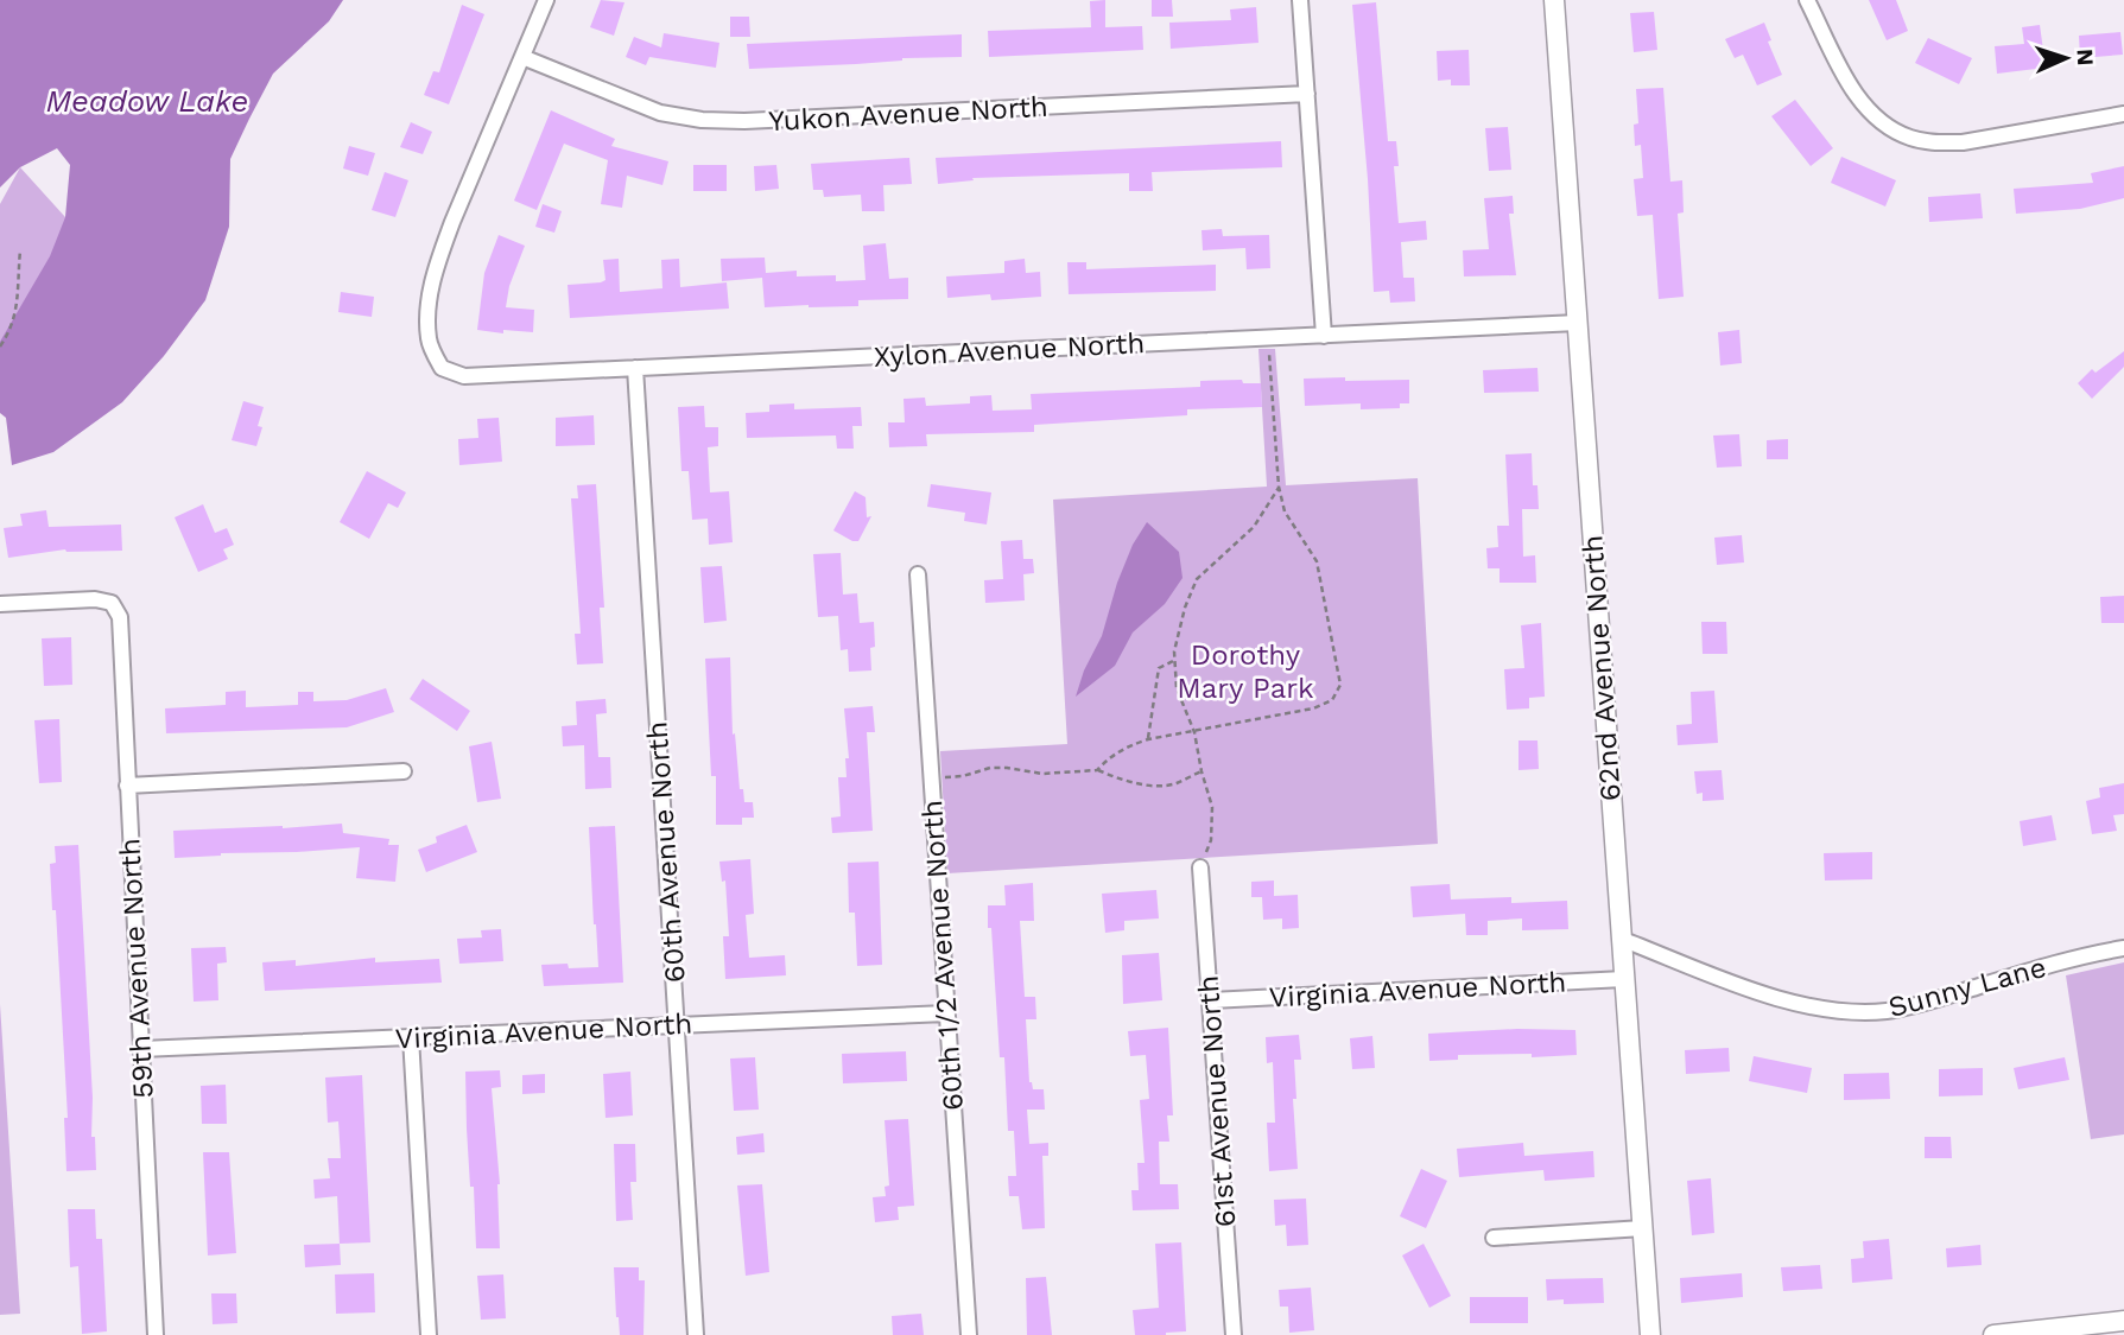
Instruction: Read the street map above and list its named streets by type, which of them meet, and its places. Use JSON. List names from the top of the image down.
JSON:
{
  "streets": {
    "street": [
      "Yukon Avenue North",
      "Xylon Avenue North",
      "62nd Avenue North",
      "60th Avenue North",
      "60th 1/2 Avenue North",
      "59th Avenue North",
      "Sunny Lane",
      "Virginia Avenue North",
      "61st Avenue North"
    ]
  },
  "crossings": [
    ["Yukon Avenue North", "Xylon Avenue North"],
    ["Xylon Avenue North", "62nd Avenue North"],
    ["Xylon Avenue North", "60th Avenue North"],
    ["62nd Avenue North", "Sunny Lane"],
    ["62nd Avenue North", "Virginia Avenue North"],
    ["60th Avenue North", "Virginia Avenue North"],
    ["60th 1/2 Avenue North", "Virginia Avenue North"],
    ["59th Avenue North", "Virginia Avenue North"],
    ["Virginia Avenue North", "61st Avenue North"]
  ],
  "water": ["Meadow Lake"],
  "parks": ["Dorothy Mary Park"],
  "north": "right"
}
